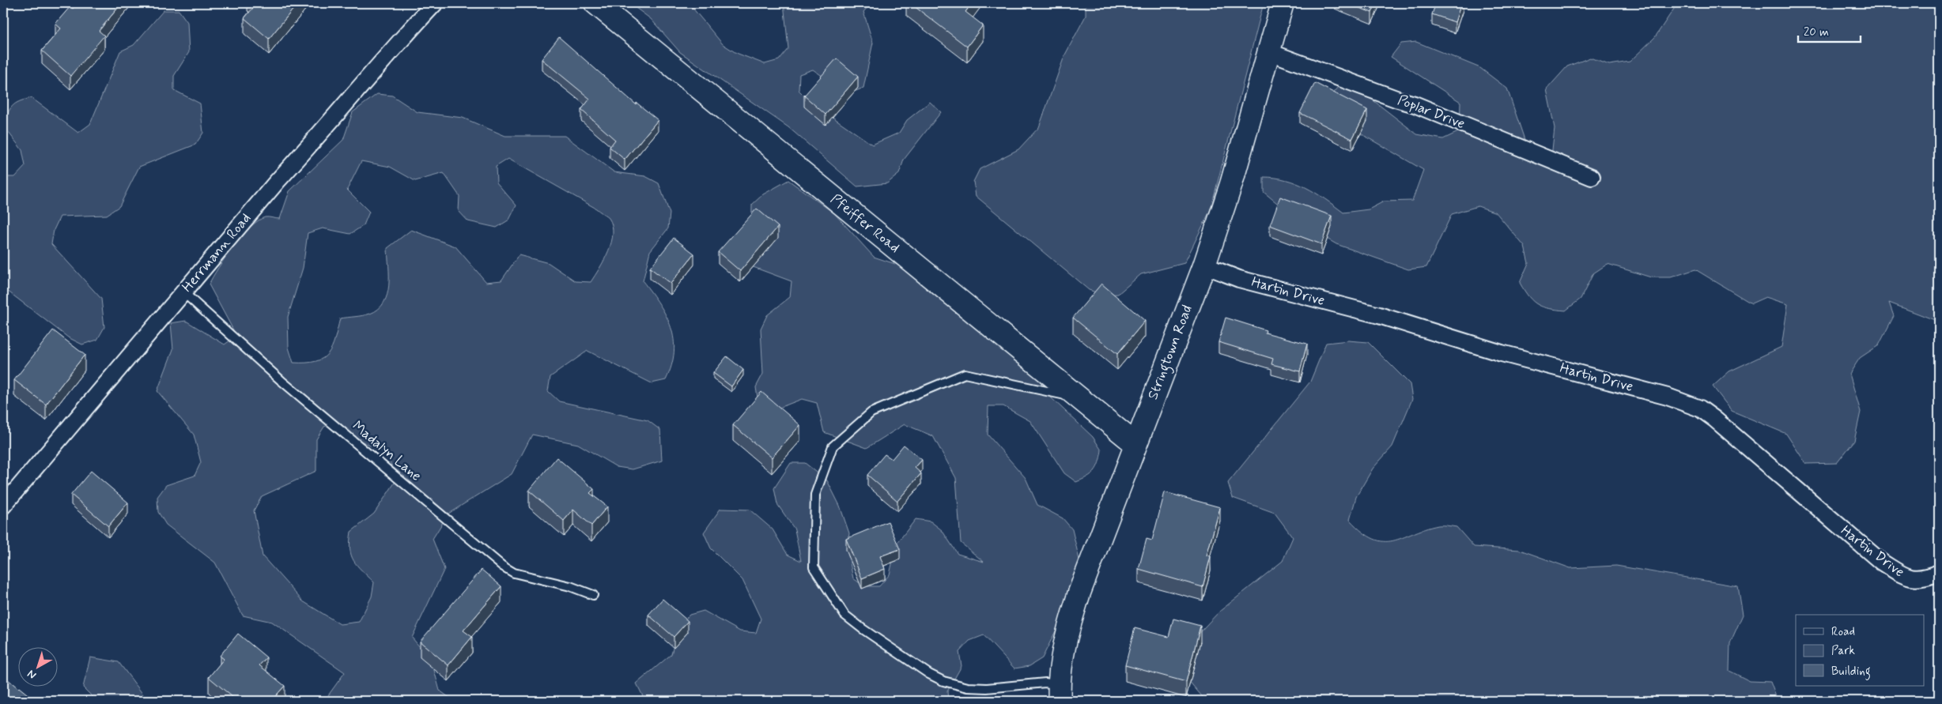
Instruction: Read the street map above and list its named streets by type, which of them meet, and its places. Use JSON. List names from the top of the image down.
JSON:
{
  "streets": {
    "main road": ["Pfeiffer Road", "Stringtown Road"],
    "street": ["Poplar Drive", "Herrmann Road", "Hartin Drive"],
    "lane": ["Madalyn Lane"]
  },
  "crossings": [
    ["Poplar Drive", "Stringtown Road"],
    ["Pfeiffer Road", "Stringtown Road"],
    ["Herrmann Road", "Madalyn Lane"],
    ["Hartin Drive", "Stringtown Road"]
  ],
  "legend": ["Road", "Park", "Building"],
  "scale_bar": "20 m",
  "north": "bottom left"
}
